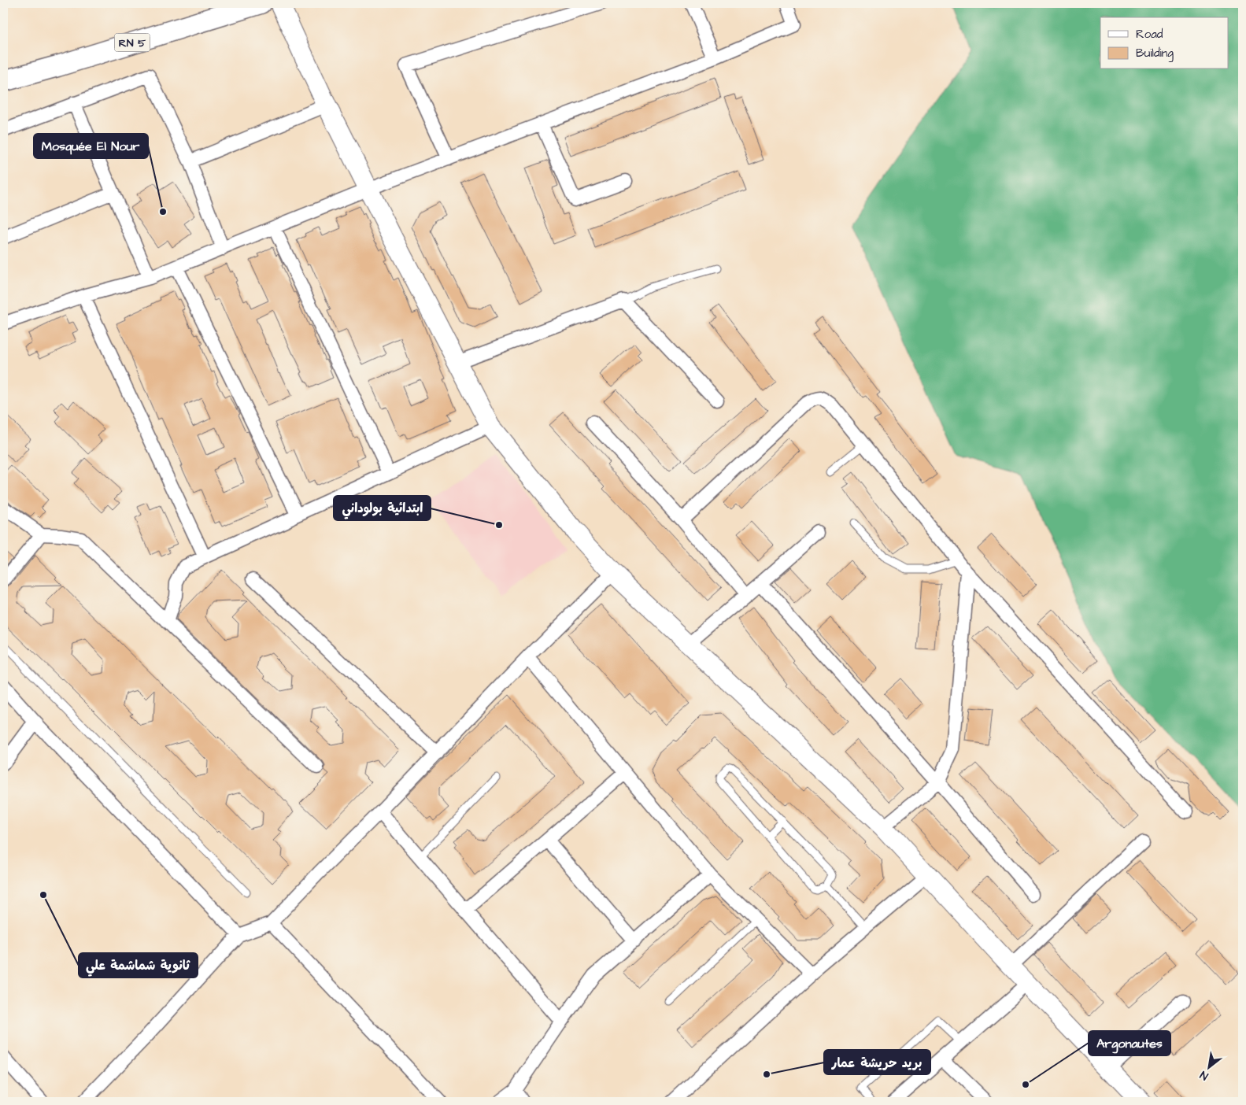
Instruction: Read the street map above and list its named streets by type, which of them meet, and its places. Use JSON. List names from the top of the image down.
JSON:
{
  "streets": {
    "main road": ["RN 5"]
  },
  "places": [
    "Mosquée El Nour",
    "ابتدائية بولوداني",
    "ثانوية شماشمة علي",
    "بريد حريشة عمار",
    "Argonautes"
  ],
  "legend": ["Road", "Building"],
  "north": "bottom left"
}
